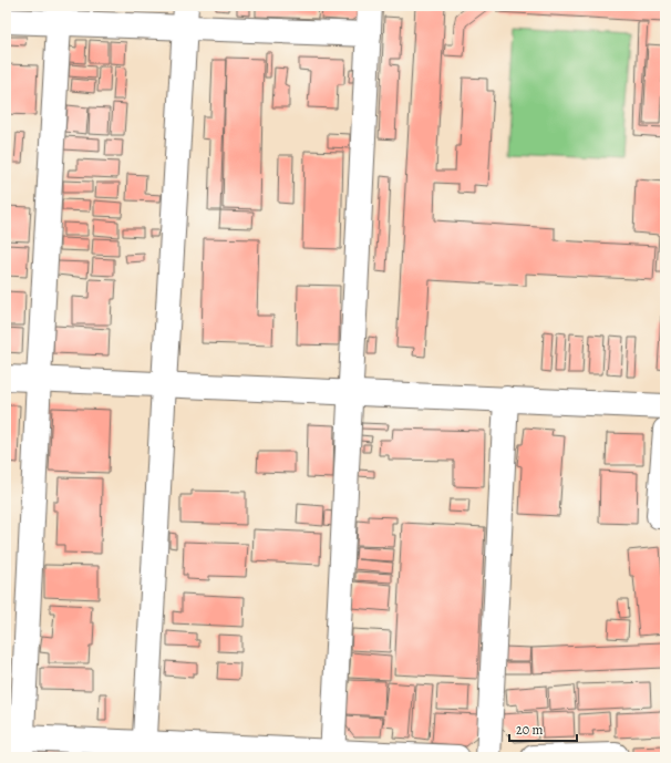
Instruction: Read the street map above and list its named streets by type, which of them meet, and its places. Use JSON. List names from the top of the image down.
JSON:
{
  "scale_bar": "20 m"
}
